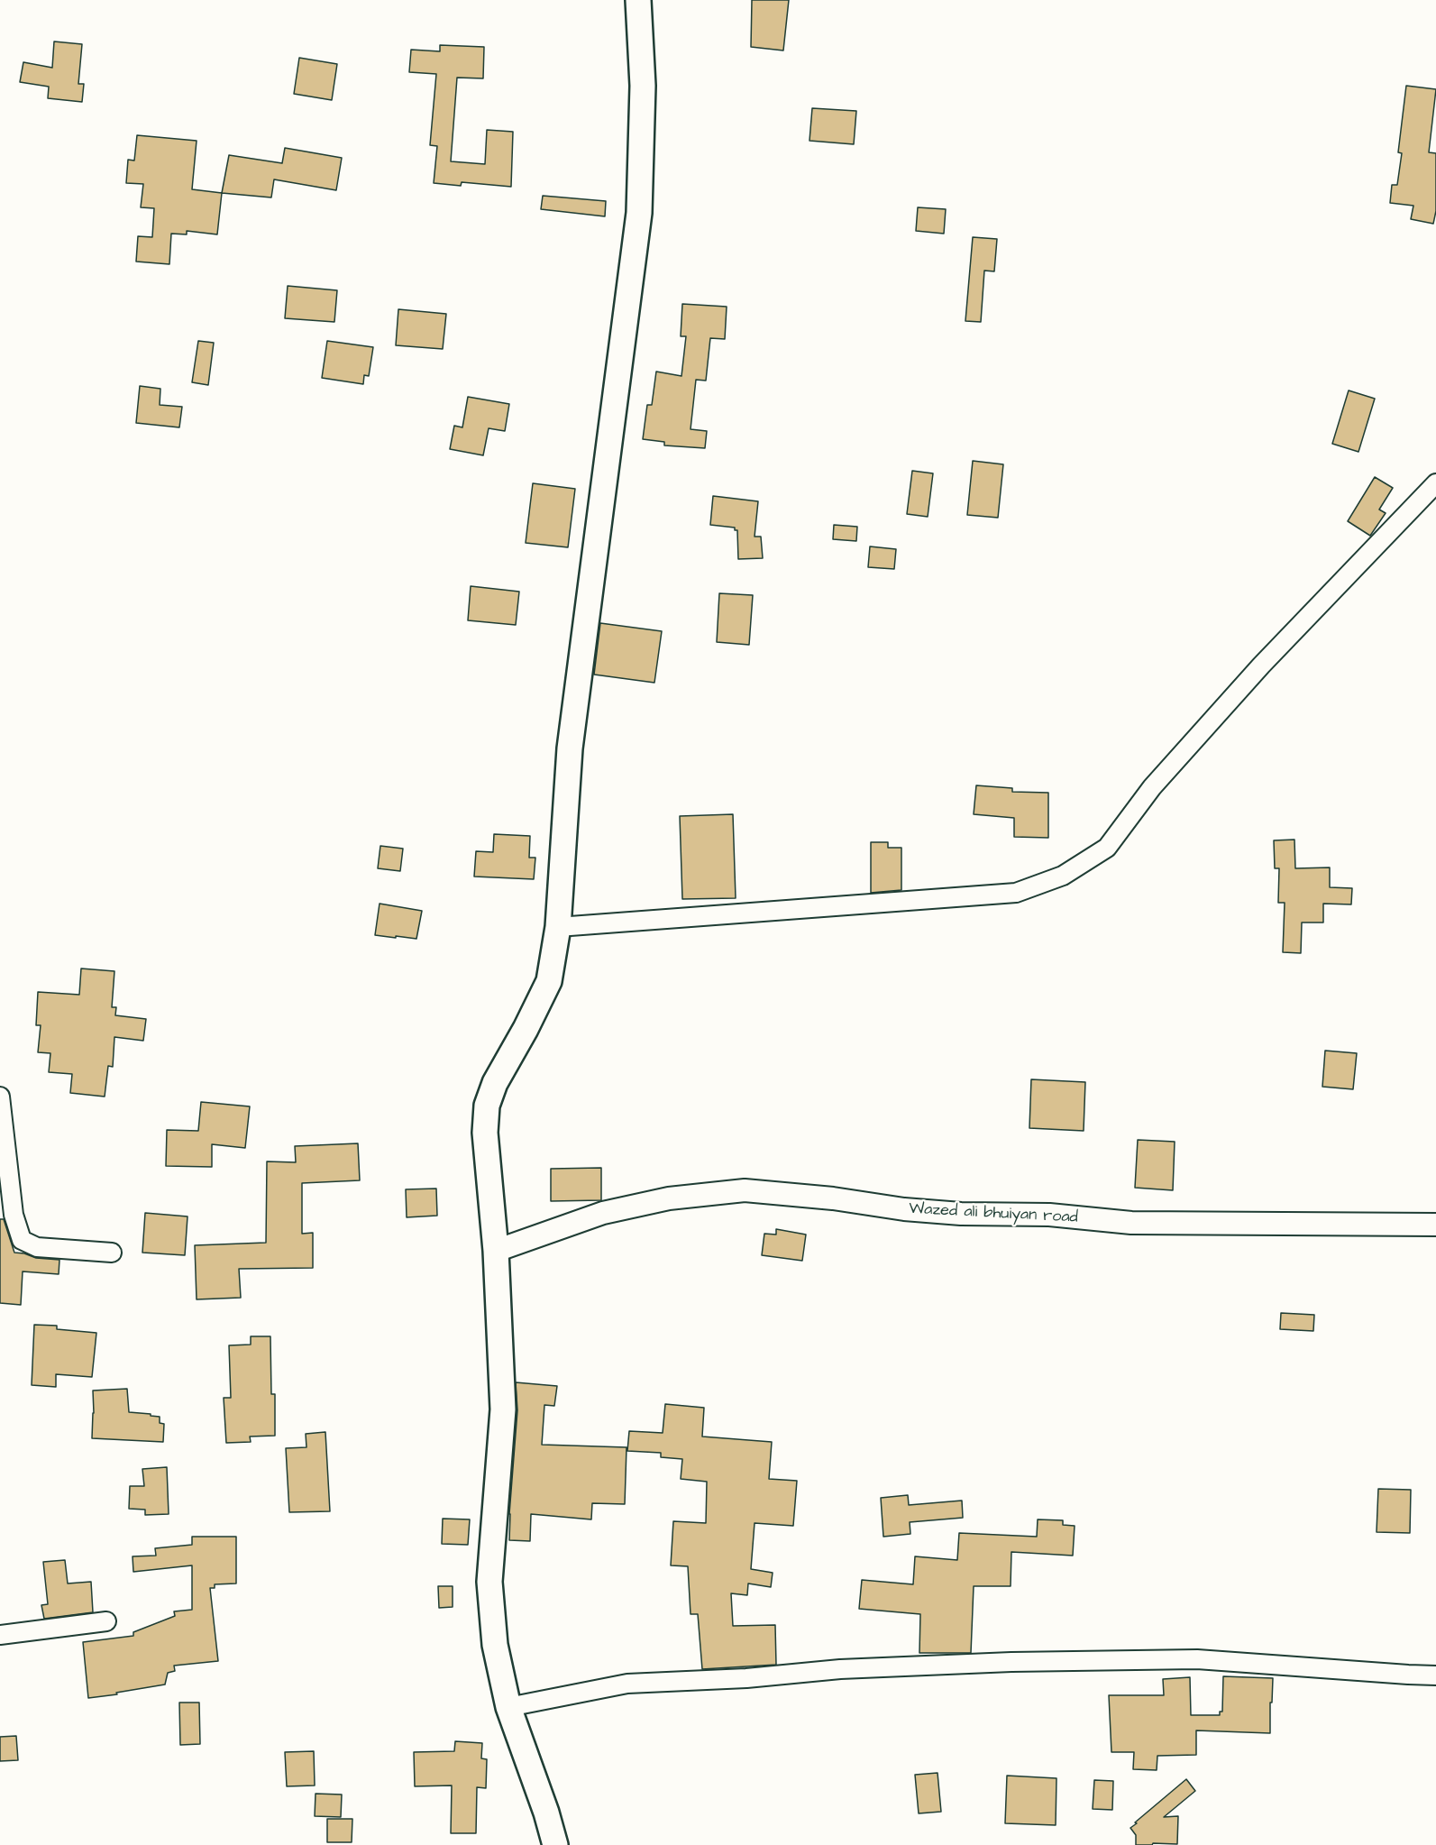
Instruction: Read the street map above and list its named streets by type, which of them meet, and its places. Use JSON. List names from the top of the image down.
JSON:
{
  "streets": {
    "street": ["Wazed ali bhuiyan road"]
  }
}
